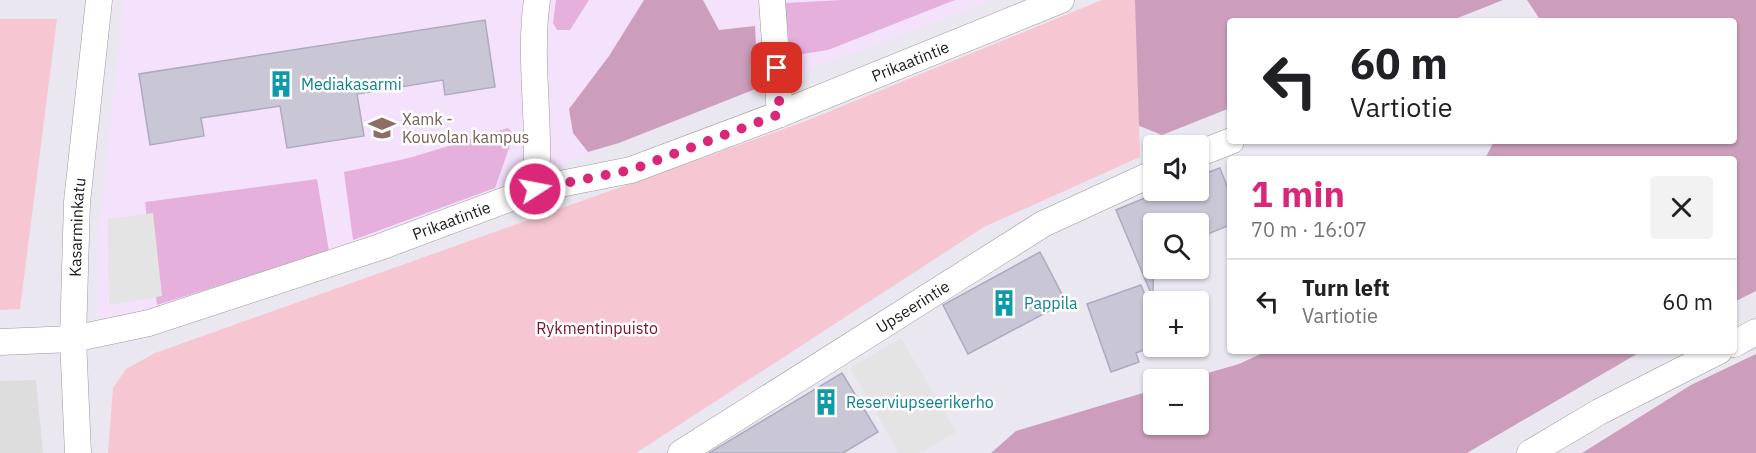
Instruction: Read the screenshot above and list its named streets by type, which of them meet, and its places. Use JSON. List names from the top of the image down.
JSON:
{
  "streets": {
    "street": ["Prikaatintie", "Kasarminkatu", "Upseerintie"]
  },
  "crossings": [
    ["Prikaatintie", "Kasarminkatu"]
  ],
  "parks": ["Rykmentinpuisto"],
  "places": {
    "building": ["Mediakasarmi", "Pappila", "Reserviupseerikerho"],
    "school or university": ["Xamk - Kouvolan kampus"]
  },
  "page": {
    "turn": ["60 m", "Vartiotie"],
    "map_buttons": ["+", "−"],
    "heading": ["1 min", "70 m · 16:07"],
    "list": [
      {
        "name": "Turn left",
        "note": "Vartiotie",
        "value": "60 m"
      }
    ]
  }
}
